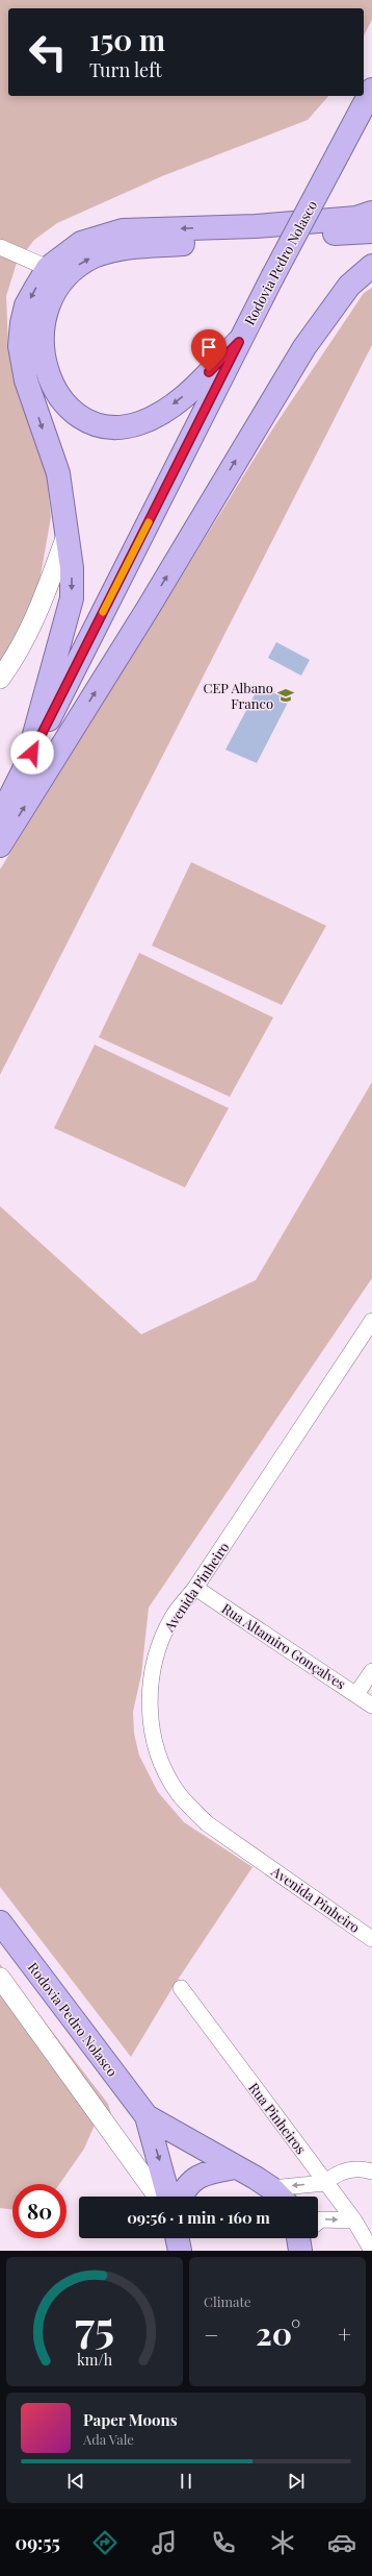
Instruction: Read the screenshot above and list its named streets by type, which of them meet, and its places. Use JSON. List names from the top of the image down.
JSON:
{
  "streets": {
    "highway": ["Rodovia Pedro Nolasco"],
    "street": ["Avenida Pinheiro", "Rua Altamiro Gonçalves", "Rua Pinheiros"]
  },
  "crossings": [
    ["Avenida Pinheiro", "Rua Altamiro Gonçalves"]
  ],
  "places": {
    "school or university": ["CEP Albano Franco"]
  },
  "page": {
    "turn": ["150 m", "Turn left"],
    "limit": "80",
    "trip": "09:56 · 1 min · 160 m",
    "tile": "Climate",
    "heat": ["−", "20°", "+"],
    "song": ["Paper Moons", "Ada Vale"],
    "tabs": "09:55",
    "gauge": ["75", "km/h"]
  }
}
